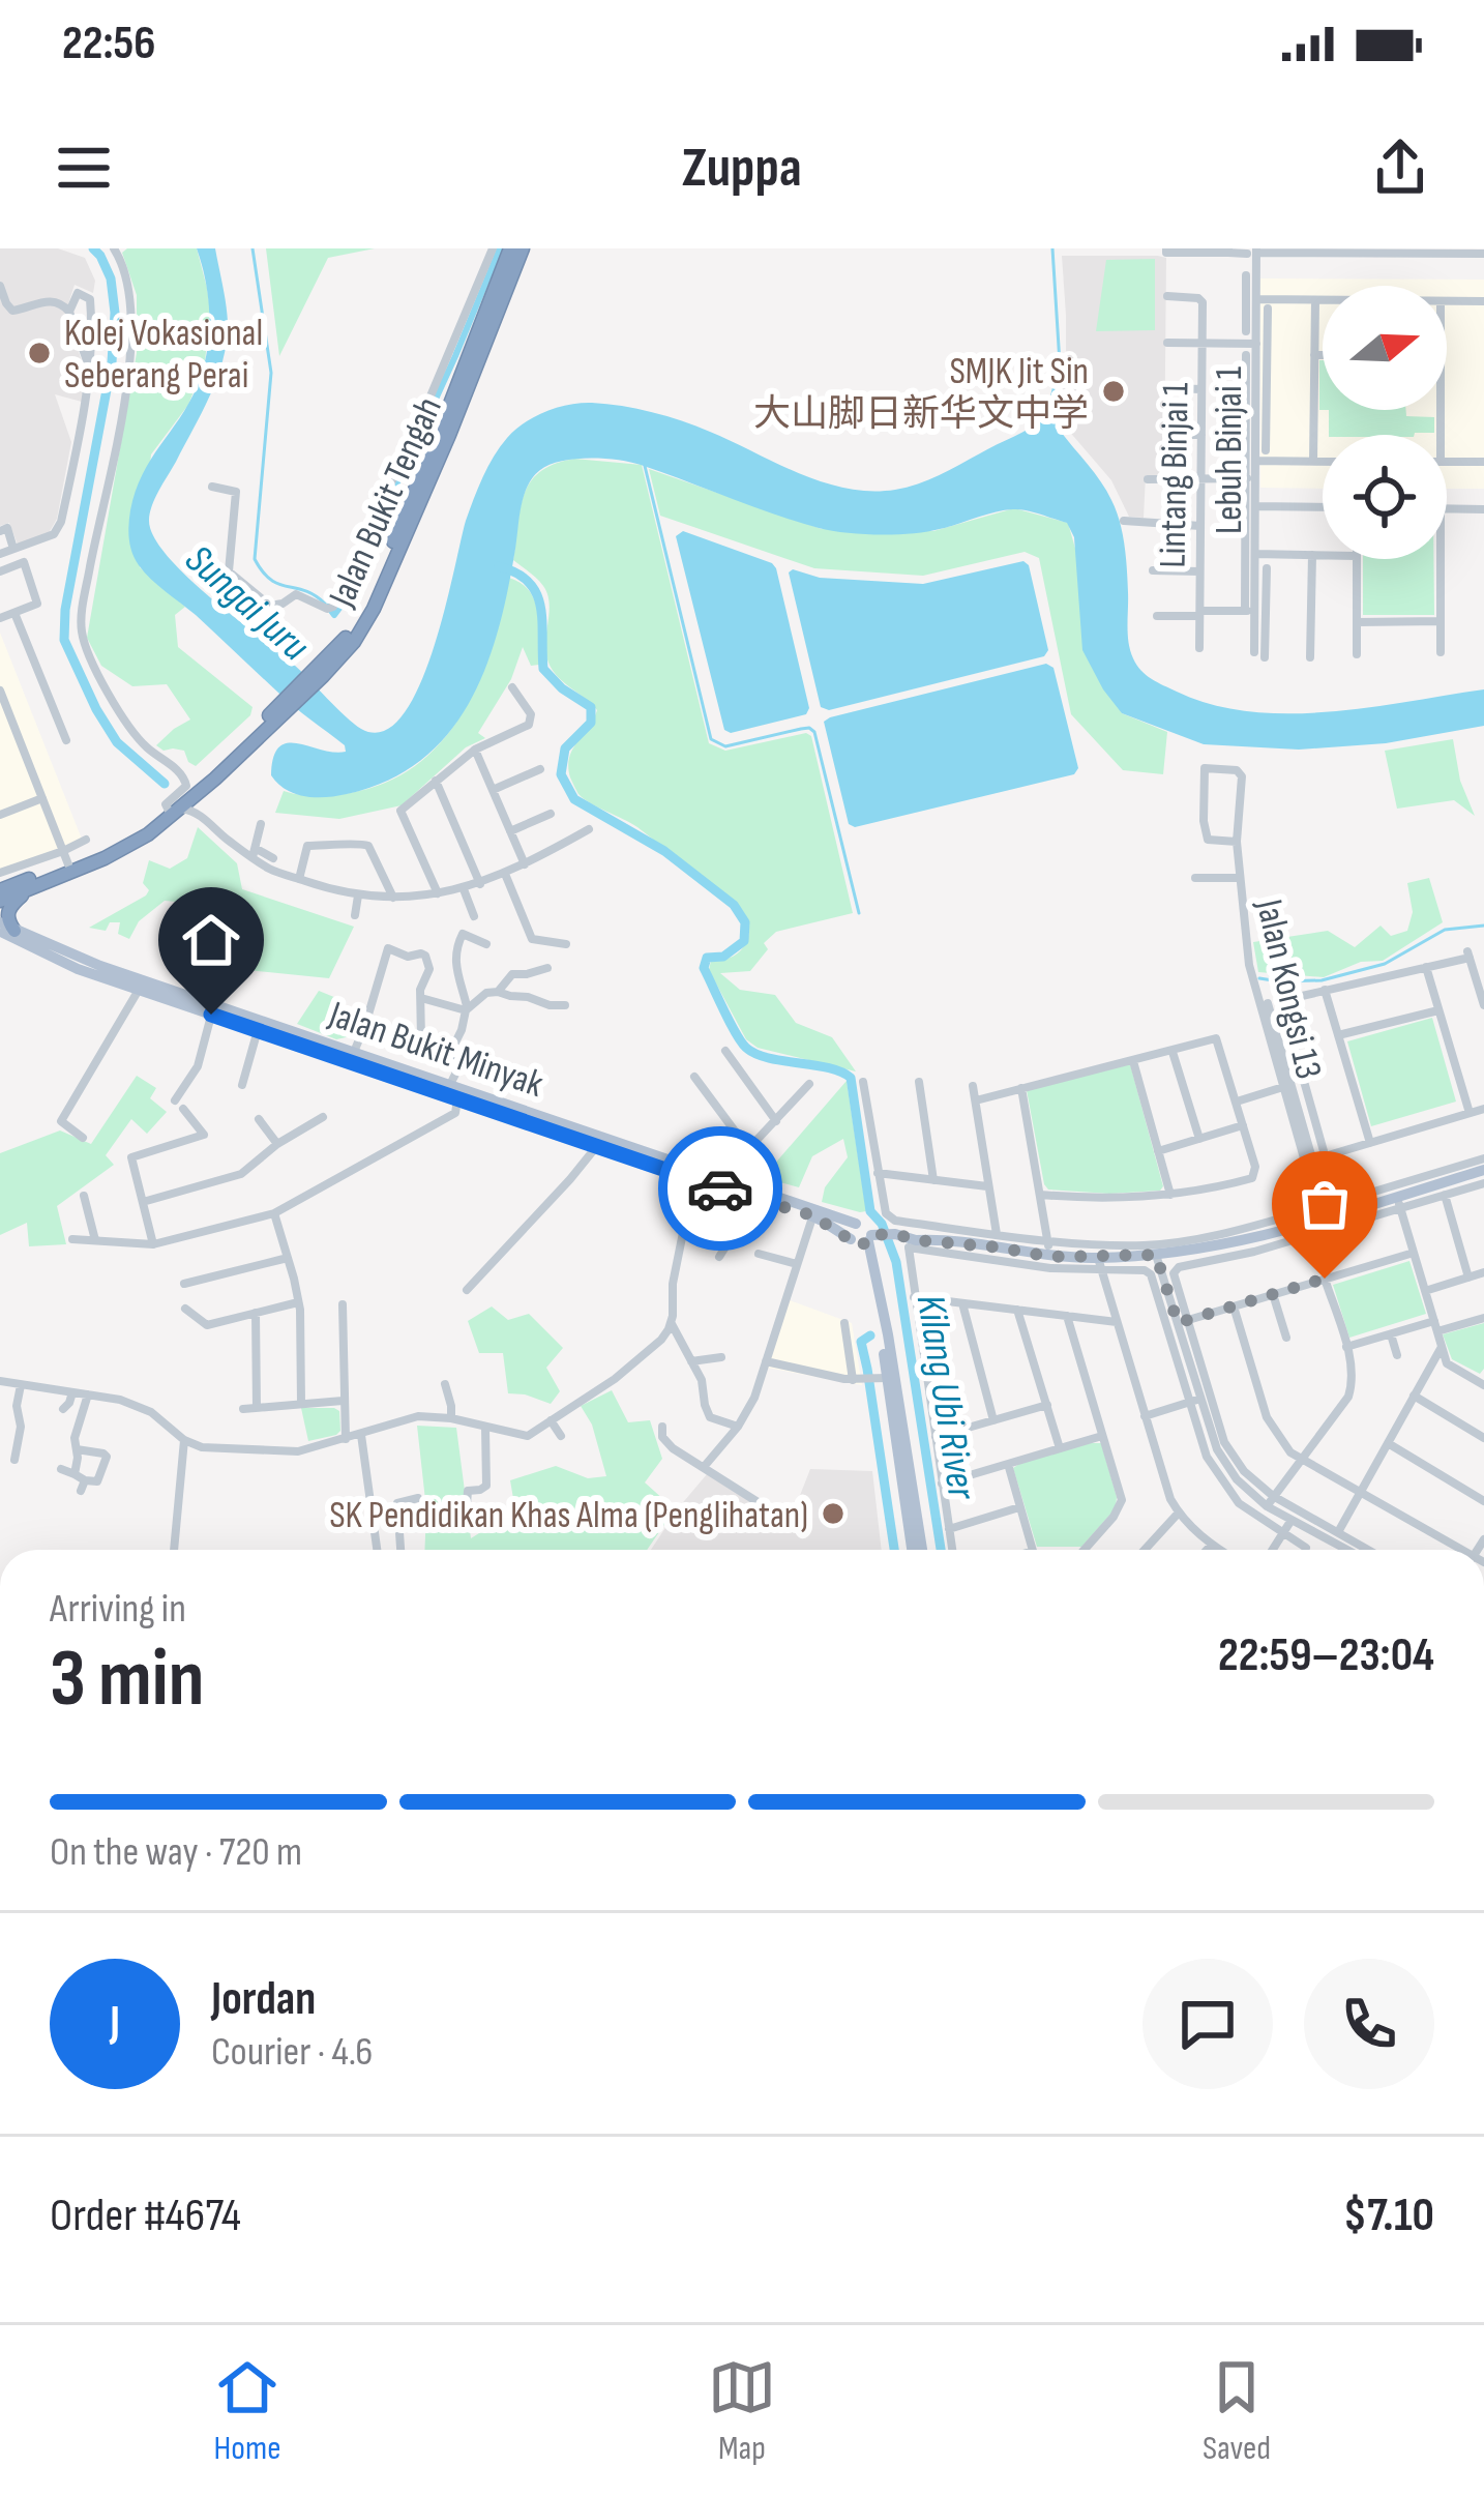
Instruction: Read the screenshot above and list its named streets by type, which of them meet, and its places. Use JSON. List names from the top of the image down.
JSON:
{
  "streets": {
    "highway": ["Jalan Bukit Tengah"],
    "main road": ["Jalan Bukit Minyak"],
    "street": ["Lebuh Binjai 1", "Lintang Binjai 1", "Jalan Kongsi 13"]
  },
  "water": ["Sungai Juru", "Kilang Ubi River"],
  "places": ["Kolej Vokasional Seberang Perai", "SMJK Jit Sin 大山脚日新华文中学", "SK Pendidikan Khas Alma (Penglihatan)"],
  "north": "right",
  "page": {
    "status": "22:56",
    "header": "Zuppa",
    "heading": ["3 min", "Arriving in", "22:59–23:04"],
    "panel": [
      "Jordan",
      "Courier · 4.6",
      "Order #4674",
      "$7.10"
    ],
    "bar": "On the way · 720 m",
    "round": "J",
    "tabs": ["Home", "Map", "Saved"]
  }
}
